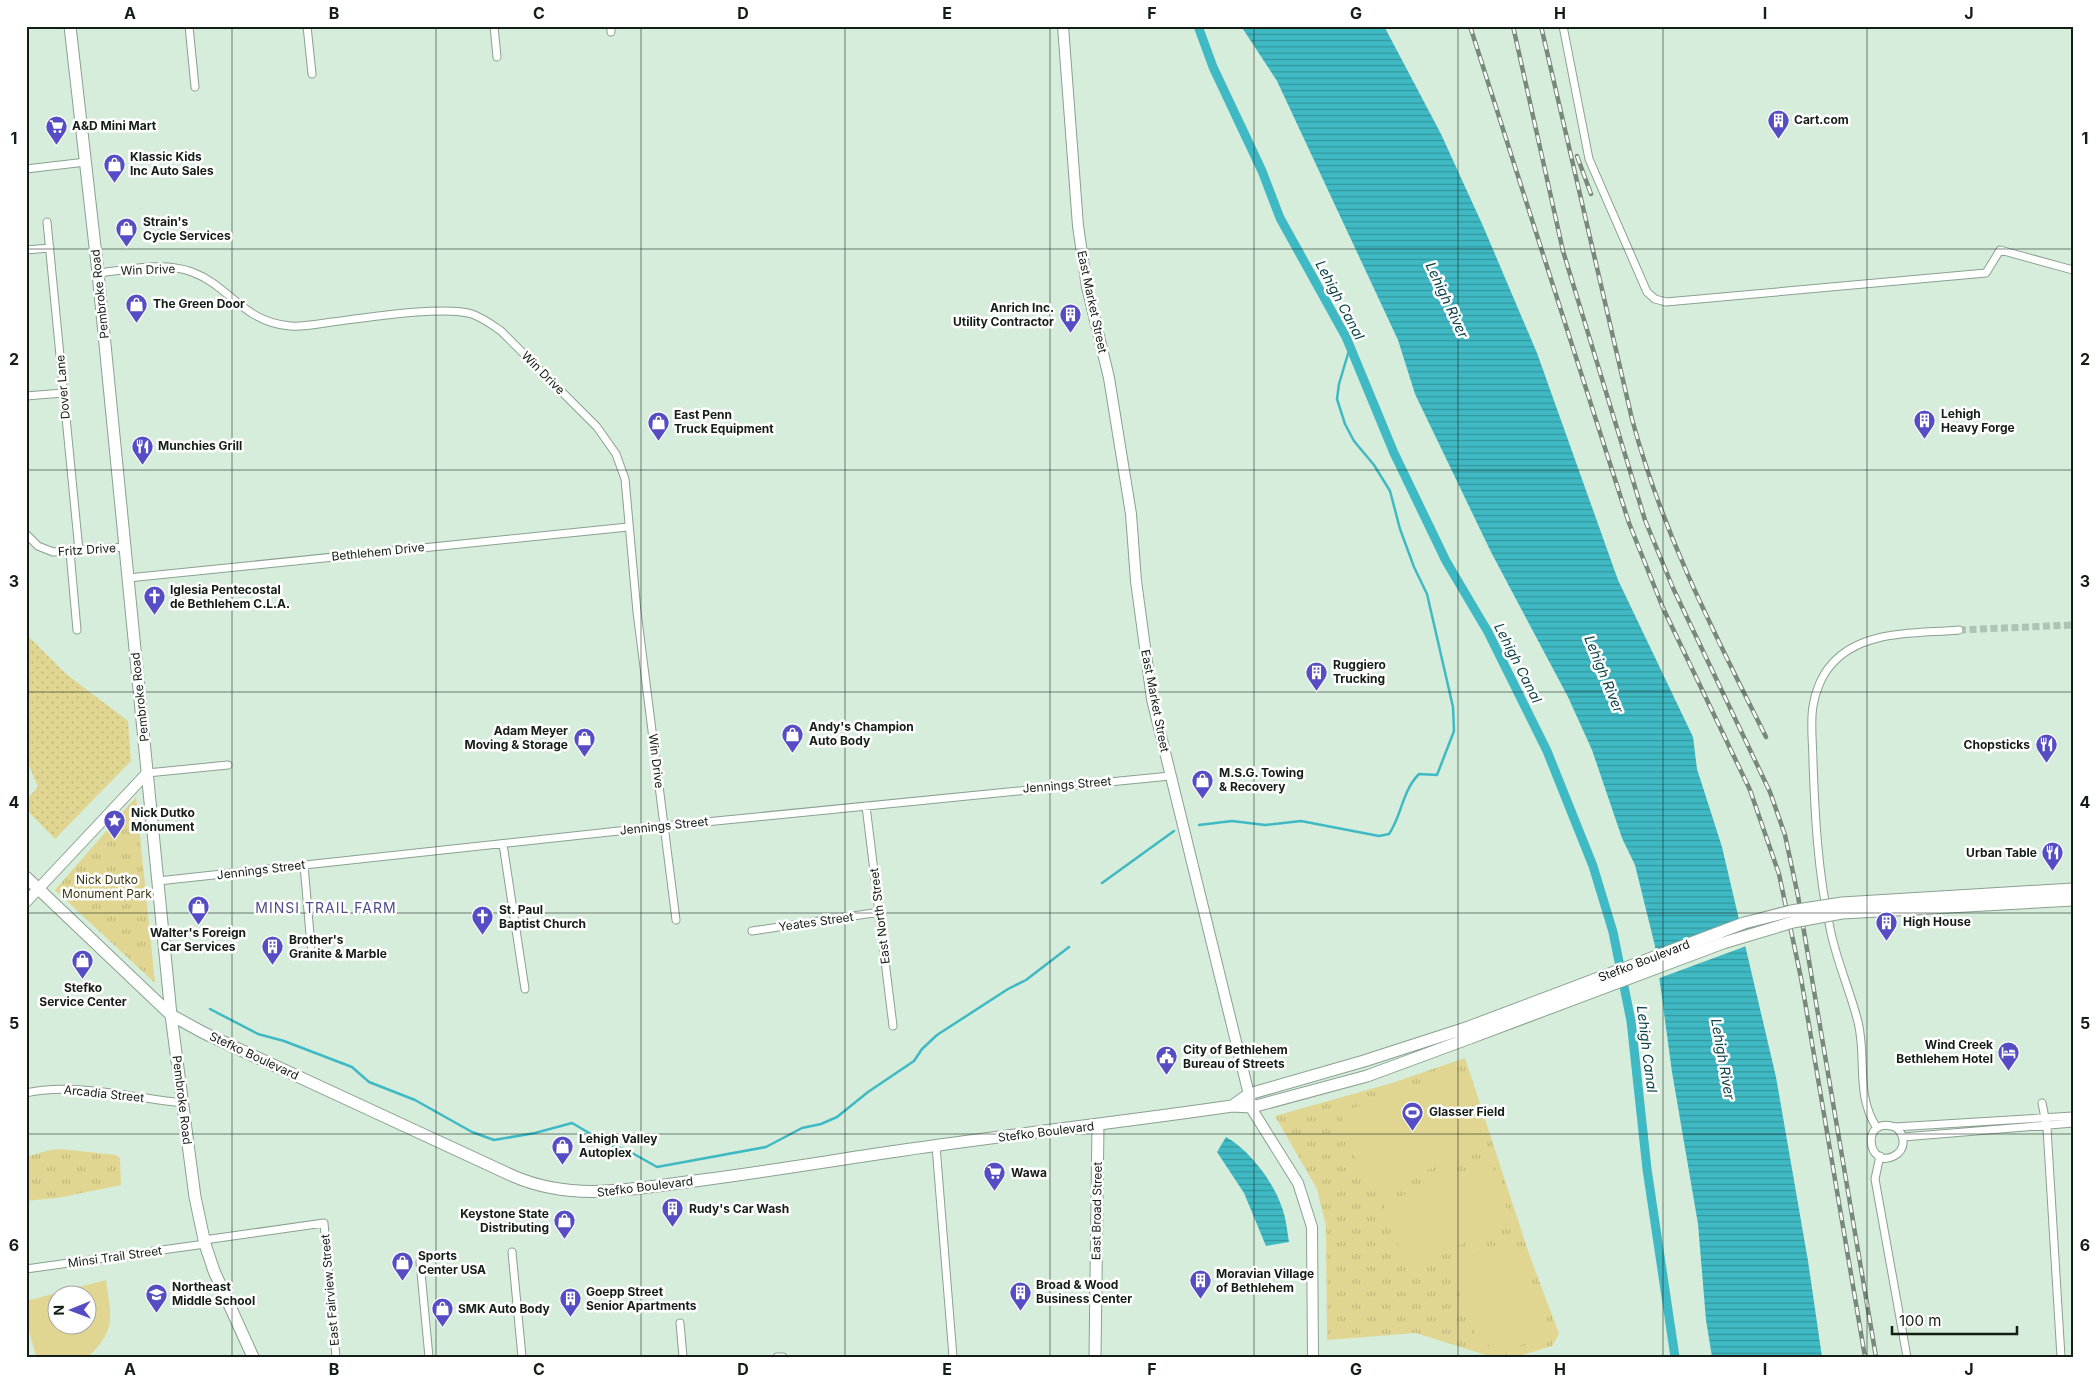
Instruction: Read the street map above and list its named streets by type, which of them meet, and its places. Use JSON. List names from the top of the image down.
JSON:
{
  "streets": {
    "main road": ["Pembroke Road", "Stefko Boulevard", "East Broad Street"],
    "street": [
      "Win Drive",
      "East Market Street",
      "Dover Lane",
      "Fritz Drive",
      "Bethlehem Drive",
      "Jennings Street",
      "East North Street",
      "Yeates Street",
      "Arcadia Street",
      "Minsi Trail Street",
      "East Fairview Street"
    ]
  },
  "crossings": [
    ["Win Drive", "Pembroke Road"],
    ["Win Drive", "Bethlehem Drive"],
    ["Win Drive", "Jennings Street"],
    ["Pembroke Road", "Fritz Drive"],
    ["Pembroke Road", "Bethlehem Drive"],
    ["Pembroke Road", "Jennings Street"],
    ["Pembroke Road", "Stefko Boulevard"],
    ["Pembroke Road", "Arcadia Street"],
    ["Pembroke Road", "Minsi Trail Street"],
    ["East Market Street", "Jennings Street"],
    ["East Market Street", "Stefko Boulevard"],
    ["Dover Lane", "Fritz Drive"],
    ["Jennings Street", "East North Street"],
    ["East North Street", "Yeates Street"],
    ["Stefko Boulevard", "East Broad Street"],
    ["Minsi Trail Street", "East Fairview Street"]
  ],
  "districts": ["MINSI TRAIL FARM"],
  "water": ["Lehigh Canal", "Lehigh River"],
  "parks": ["Nick Dutko Monument Park"],
  "places": {
    "building": [
      "Cart.com",
      "Anrich Inc. Utility Contractor",
      "Lehigh Heavy Forge",
      "Ruggiero Trucking",
      "High House",
      "Brother's Granite & Marble",
      "Rudy's Car Wash",
      "Moravian Village of Bethlehem",
      "Broad & Wood Business Center",
      "Goepp Street Senior Apartments"
    ],
    "supermarket": ["A&D Mini Mart", "Wawa"],
    "shop": [
      "Klassic Kids Inc Auto Sales",
      "Strain's Cycle Services",
      "The Green Door",
      "East Penn Truck Equipment",
      "Andy's Champion Auto Body",
      "Adam Meyer Moving & Storage",
      "M.S.G. Towing & Recovery",
      "Walter's Foreign Car Services",
      "Stefko Service Center",
      "Lehigh Valley Autoplex",
      "Keystone State Distributing",
      "Sports Center USA",
      "SMK Auto Body"
    ],
    "restaurant": ["Munchies Grill", "Chopsticks", "Urban Table"],
    "church": ["Iglesia Pentecostal de Bethlehem C.L.A.", "St. Paul Baptist Church"],
    "place": ["Nick Dutko Monument"],
    "hotel": ["Wind Creek Bethlehem Hotel"],
    "public building": ["City of Bethlehem Bureau of Streets"],
    "sports": ["Glasser Field"],
    "school or university": ["Northeast Middle School"]
  },
  "scale_bar": "100 m",
  "north": "left",
  "grid": {
    "columns": [
      "A",
      "B",
      "C",
      "D",
      "E",
      "F",
      "G",
      "H",
      "I",
      "J"
    ],
    "rows": [
      "1",
      "2",
      "3",
      "4",
      "5",
      "6"
    ]
  }
}
